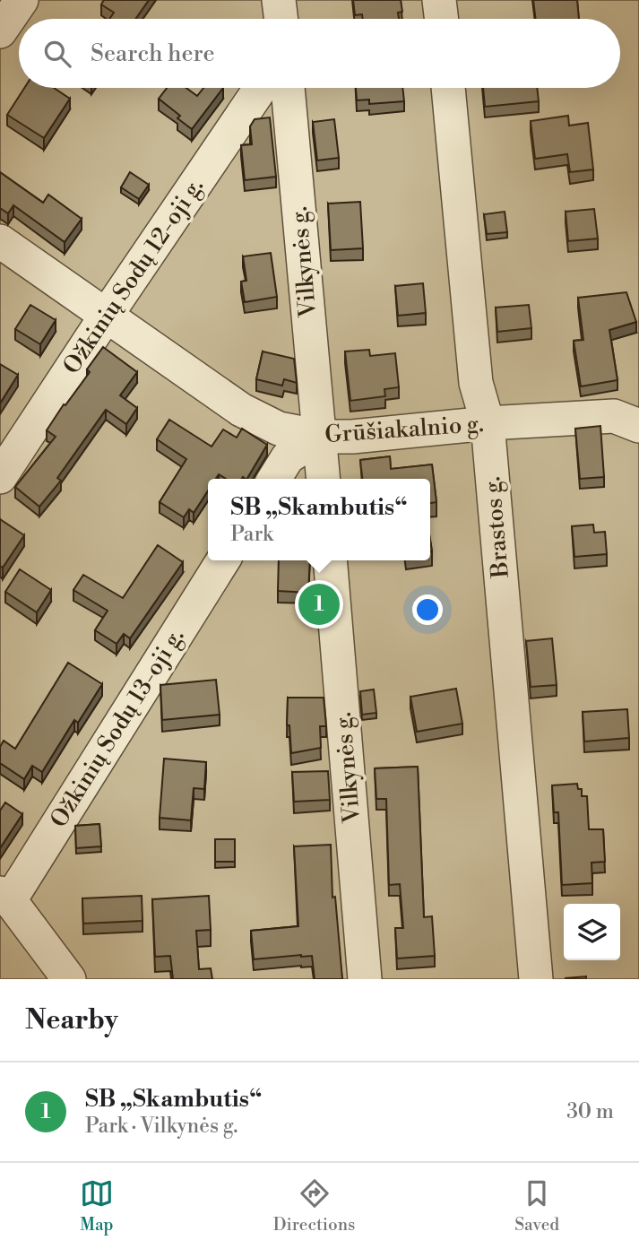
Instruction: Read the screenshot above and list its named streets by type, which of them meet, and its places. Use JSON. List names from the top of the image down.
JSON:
{
  "streets": {
    "street": [
      "Vilkynės g.",
      "Ožkinių Sodų 12-oji g.",
      "Grūšiakalnio g.",
      "Brastos g.",
      "Ožkinių Sodų 13-oji g."
    ]
  },
  "crossings": [
    ["Vilkynės g.", "Grūšiakalnio g."],
    ["Ožkinių Sodų 12-oji g.", "Grūšiakalnio g."],
    ["Grūšiakalnio g.", "Brastos g."]
  ],
  "page": {
    "search": "Search here",
    "popup": ["SB „Skambutis“", "Park"],
    "pins": "1",
    "heading": "Nearby",
    "list": [
      {
        "mark": "1",
        "name": "SB „Skambutis“",
        "note": "Park · Vilkynės g.",
        "value": "30 m"
      }
    ],
    "nav": ["Map", "Directions", "Saved"]
  }
}
